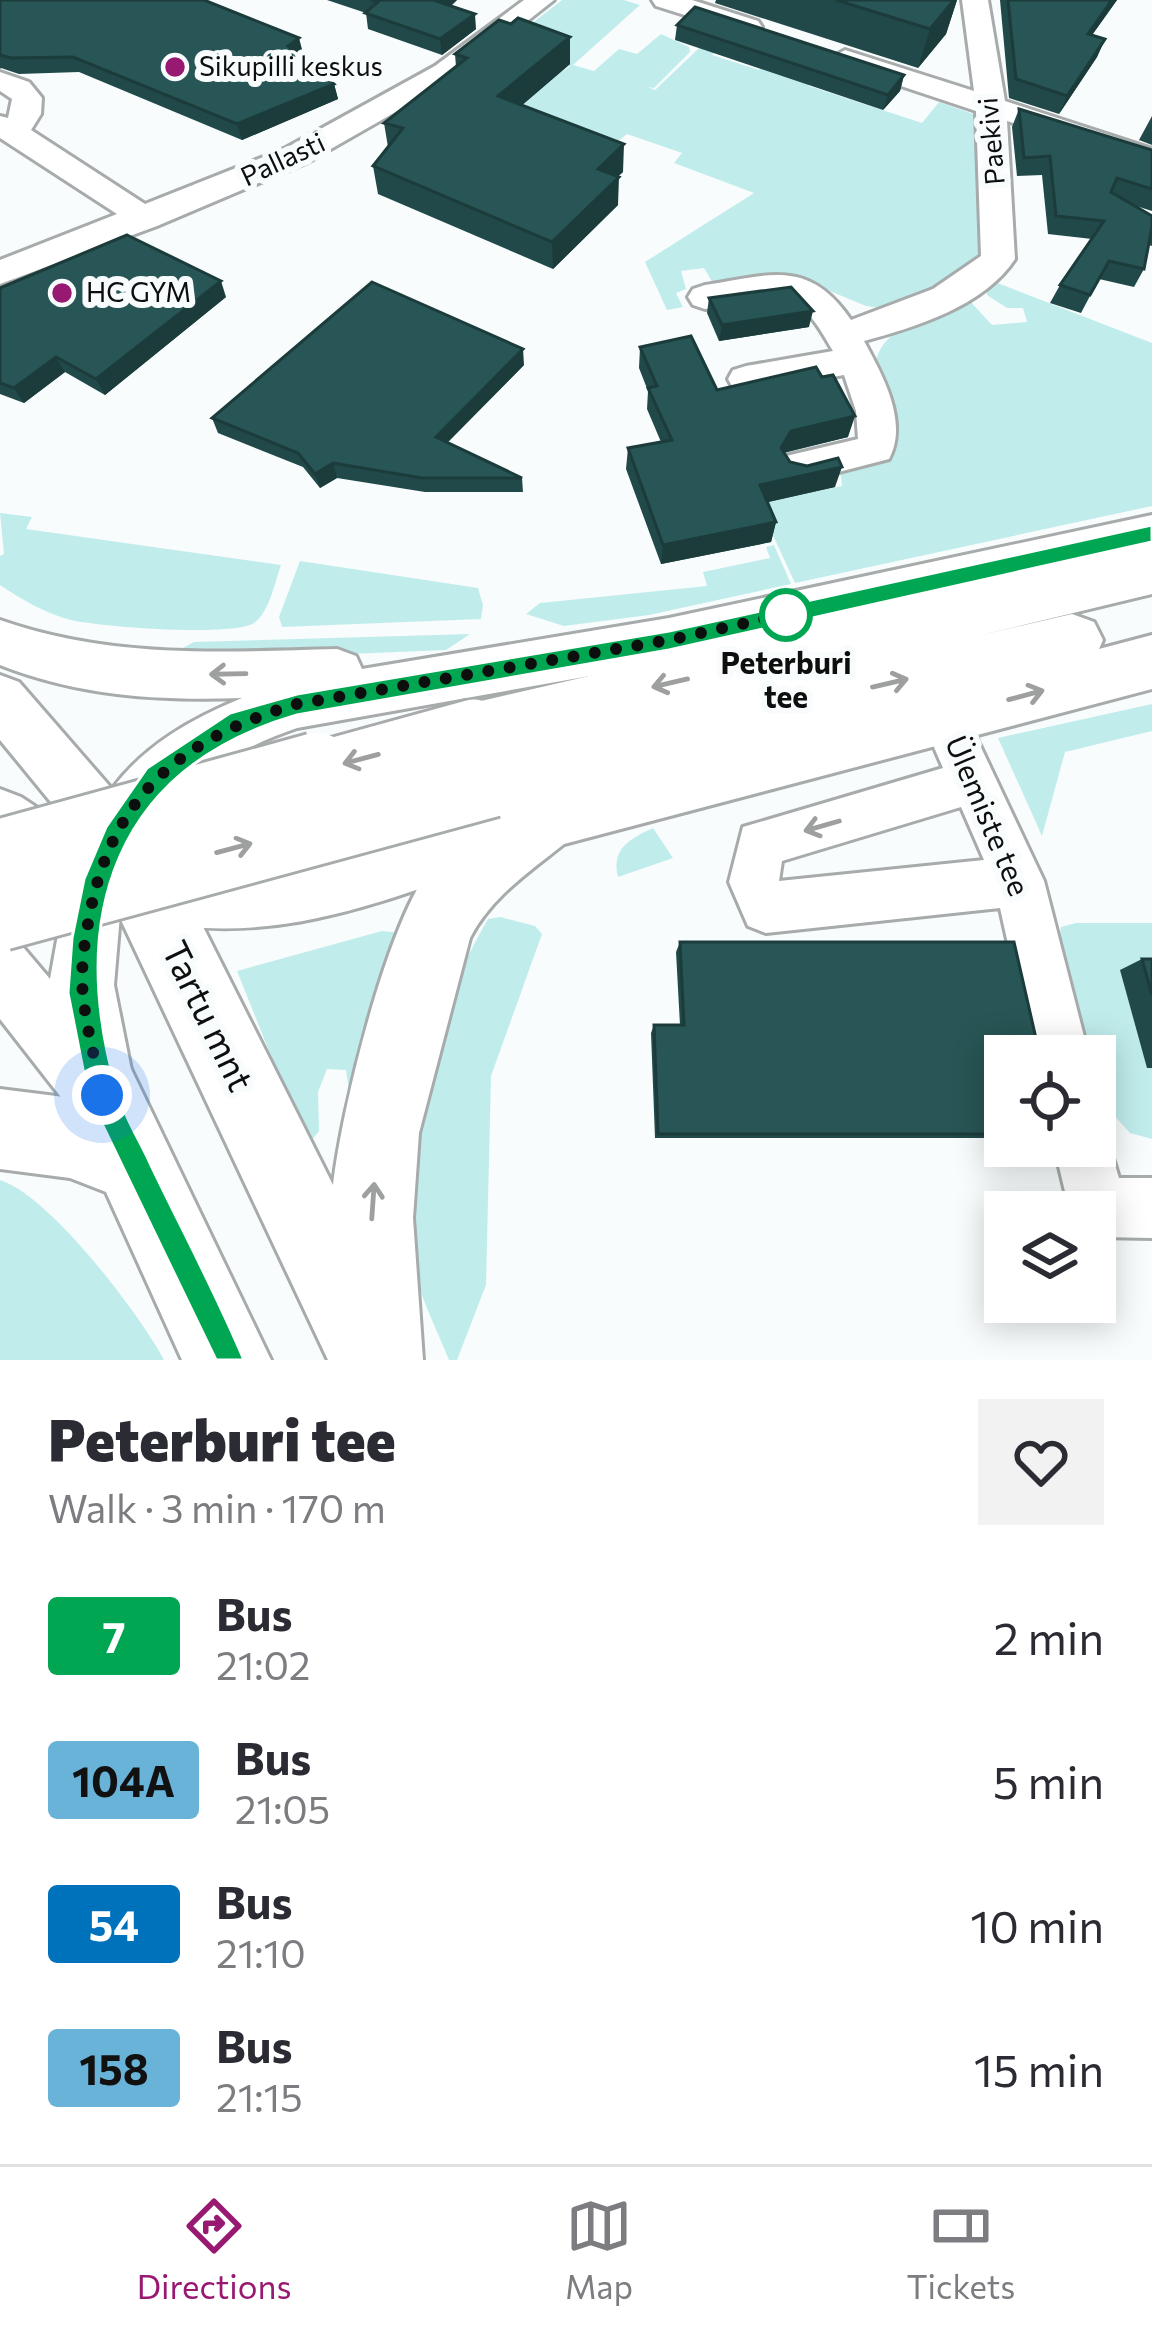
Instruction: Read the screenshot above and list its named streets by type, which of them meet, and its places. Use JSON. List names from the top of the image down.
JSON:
{
  "streets": {
    "highway": ["Tartu mnt"],
    "street": ["Paekivi", "Pallasti", "Ülemiste tee"]
  },
  "places": ["Sikupilli keskus", "HC GYM", "Peterburi tee"],
  "lines": ["bus line 7"],
  "page": {
    "heading": ["Peterburi tee", "Walk · 3 min · 170 m"],
    "list": [
      {
        "mark": "7",
        "name": "Bus",
        "note": "21:02",
        "value": "2 min"
      },
      {
        "mark": "104A",
        "name": "Bus",
        "note": "21:05",
        "value": "5 min"
      },
      {
        "mark": "54",
        "name": "Bus",
        "note": "21:10",
        "value": "10 min"
      },
      {
        "mark": "158",
        "name": "Bus",
        "note": "21:15",
        "value": "15 min"
      }
    ],
    "tabs": ["Directions", "Map", "Tickets"]
  }
}
